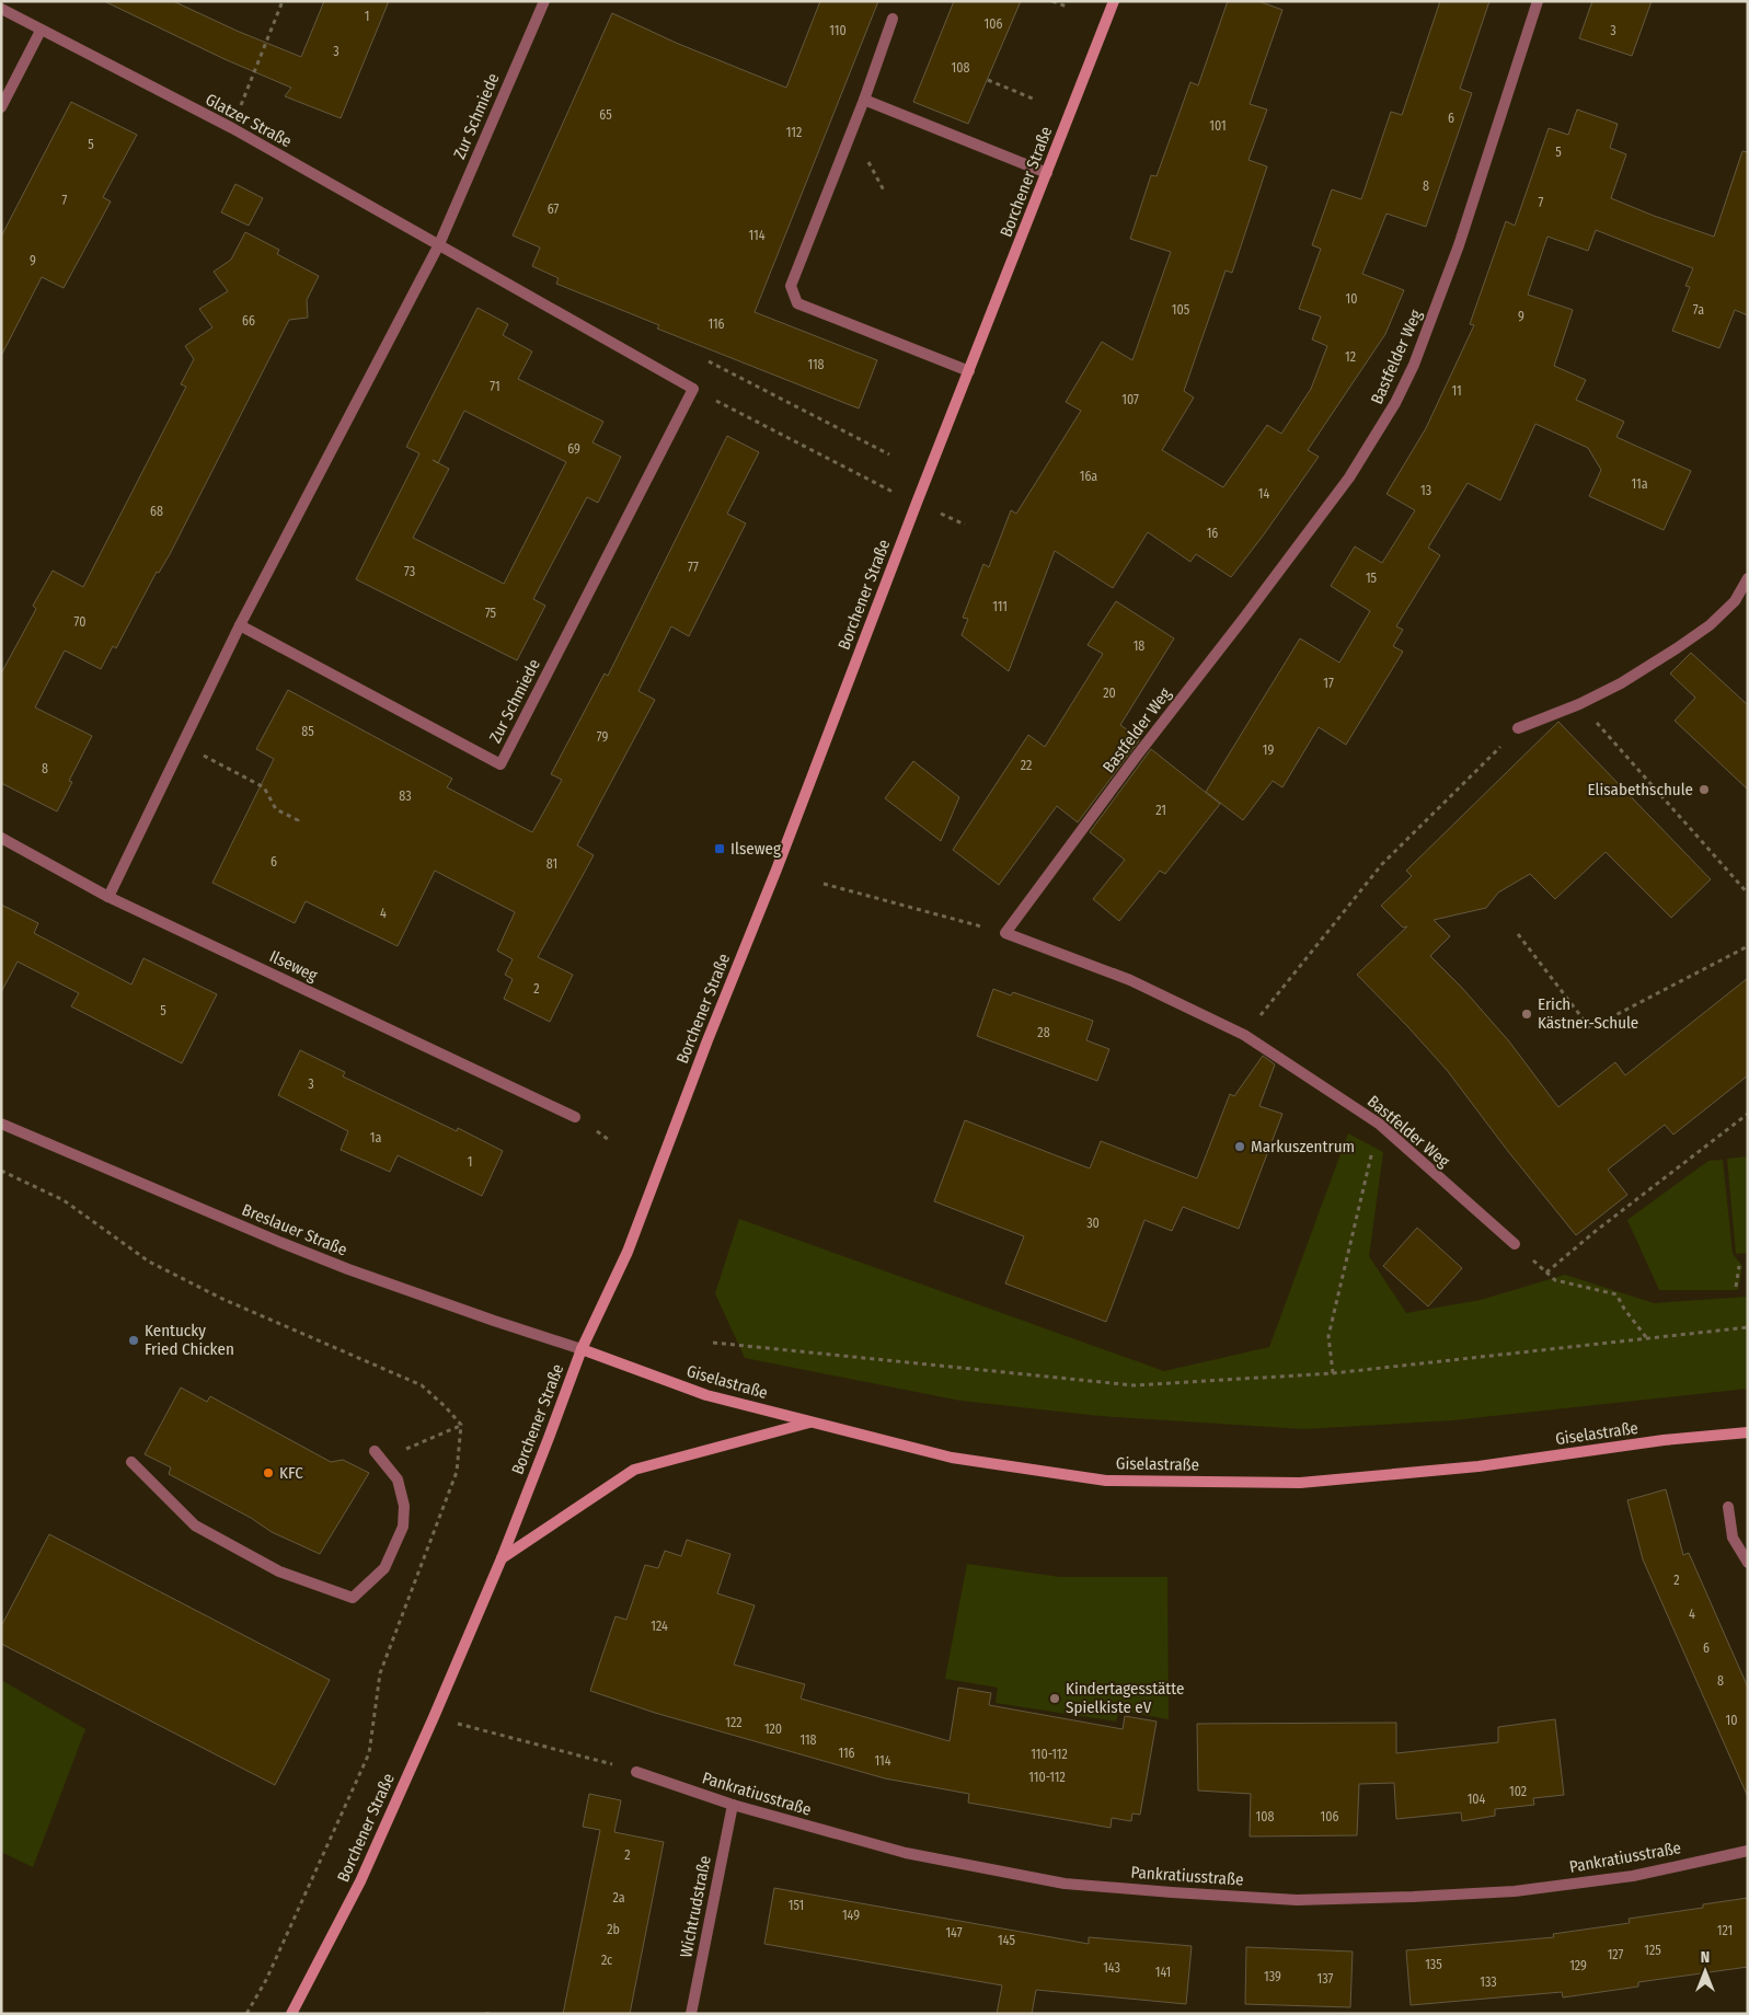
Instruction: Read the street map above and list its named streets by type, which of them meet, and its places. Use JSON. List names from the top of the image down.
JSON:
{
  "streets": {
    "main road": ["Borchener Straße", "Giselastraße"],
    "street": [
      "Zur Schmiede",
      "Glatzer Straße",
      "Bastfelder Weg",
      "Ilseweg",
      "Breslauer Straße",
      "Pankratiusstraße",
      "Wichtrudstraße"
    ]
  },
  "crossings": [
    ["Zur Schmiede", "Glatzer Straße"],
    ["Zur Schmiede", "Ilseweg"],
    ["Borchener Straße", "Breslauer Straße"],
    ["Borchener Straße", "Giselastraße"],
    ["Breslauer Straße", "Giselastraße"],
    ["Pankratiusstraße", "Wichtrudstraße"]
  ],
  "places": {
    "other": [
      "Elisabethschule",
      "Erich Kästner-Schule",
      "Markuszentrum",
      "Kentucky Fried Chicken",
      "KFC",
      "Kindertagesstätte Spielkiste eV"
    ],
    "transit": ["Ilseweg"]
  },
  "house_numbers": [
    "1",
    "106",
    "110",
    "3",
    "3",
    "108",
    "65",
    "6",
    "101",
    "112",
    "5",
    "5",
    "8",
    "7",
    "7",
    "67",
    "114",
    "9",
    "10",
    "105",
    "7a",
    "9",
    "66",
    "116",
    "12",
    "118",
    "71",
    "11",
    "107",
    "69",
    "16a",
    "11a",
    "13",
    "14",
    "68",
    "16",
    "77",
    "73",
    "15",
    "111",
    "75",
    "70",
    "18",
    "17",
    "20",
    "85",
    "79",
    "19",
    "22",
    "8",
    "83",
    "21",
    "6",
    "81",
    "4",
    "2",
    "5",
    "28",
    "3",
    "1a",
    "1",
    "30",
    "2",
    "4",
    "124",
    "6",
    "8",
    "10",
    "122",
    "120",
    "118",
    "116",
    "110-112",
    "114",
    "110-112",
    "102",
    "104",
    "108",
    "106",
    "2",
    "2a",
    "151",
    "149",
    "2b",
    "121",
    "147",
    "145",
    "125",
    "127",
    "2c",
    "135",
    "129",
    "143",
    "141",
    "139",
    "137",
    "133"
  ],
  "north": "top"
}
